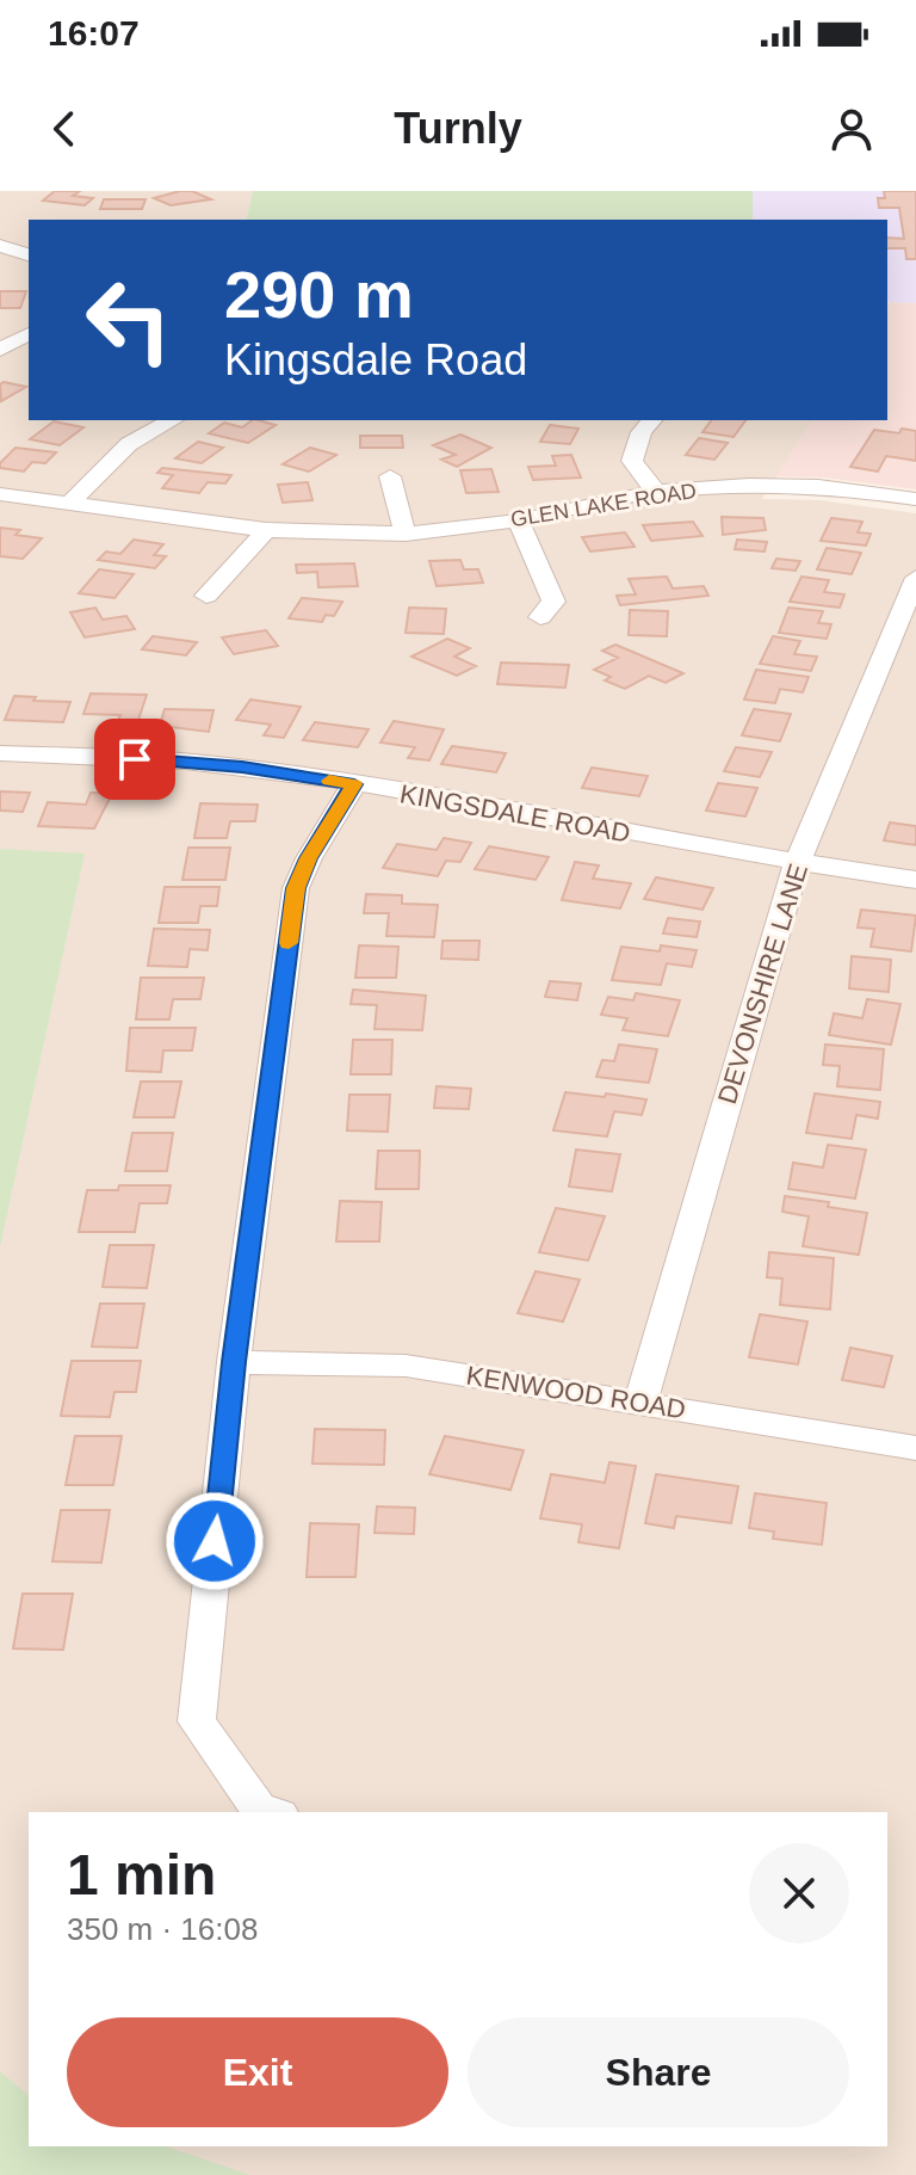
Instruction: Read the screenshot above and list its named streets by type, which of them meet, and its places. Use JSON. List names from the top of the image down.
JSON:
{
  "streets": {
    "street": [
      "GLEN LAKE ROAD",
      "KINGSDALE ROAD",
      "DEVONSHIRE LANE",
      "KENWOOD ROAD"
    ]
  },
  "crossings": [
    ["KINGSDALE ROAD", "DEVONSHIRE LANE"],
    ["DEVONSHIRE LANE", "KENWOOD ROAD"]
  ],
  "page": {
    "status": "16:07",
    "header": "Turnly",
    "turn": ["290 m", "Kingsdale Road"],
    "heading": ["1 min", "350 m · 16:08"],
    "buttons": ["Exit", "Share"]
  }
}
